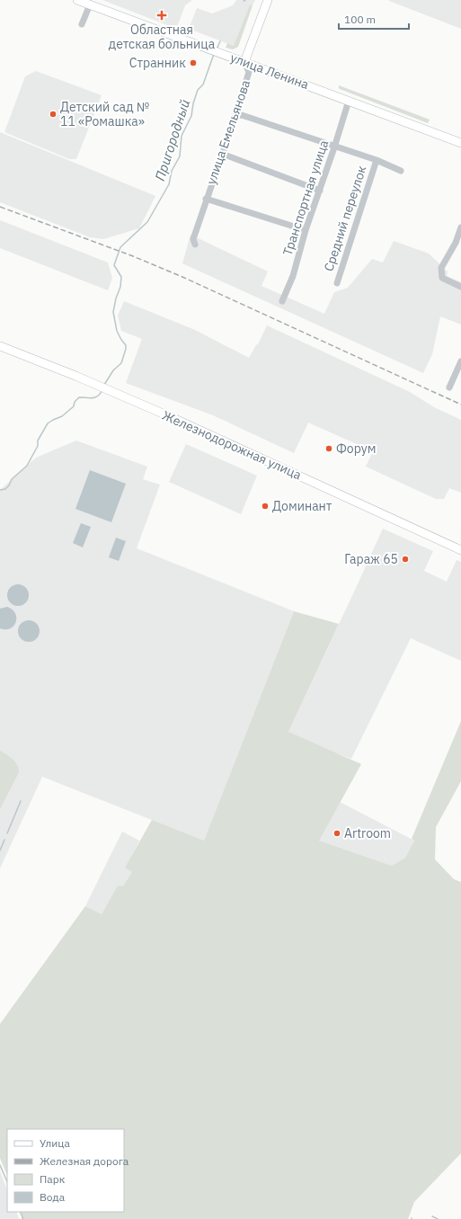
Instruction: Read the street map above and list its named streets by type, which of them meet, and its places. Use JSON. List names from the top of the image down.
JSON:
{
  "streets": {
    "main road": ["улица Ленина", "улица Емельянова", "Железнодорожная улица"],
    "street": ["Транспортная улица", "Средний переулок"]
  },
  "crossings": [
    ["улица Ленина", "улица Емельянова"],
    ["улица Ленина", "Транспортная улица"]
  ],
  "water": ["Пригородный"],
  "places": {
    "health": ["Областная детская больница"],
    "other": [
      "Странник",
      "Детский сад № 11 «Ромашка»",
      "Форум",
      "Доминант",
      "Гараж 65",
      "Artroom"
    ]
  },
  "legend": [
    "Улица",
    "Железная дорога",
    "Парк",
    "Вода"
  ],
  "scale_bar": "100 m"
}
